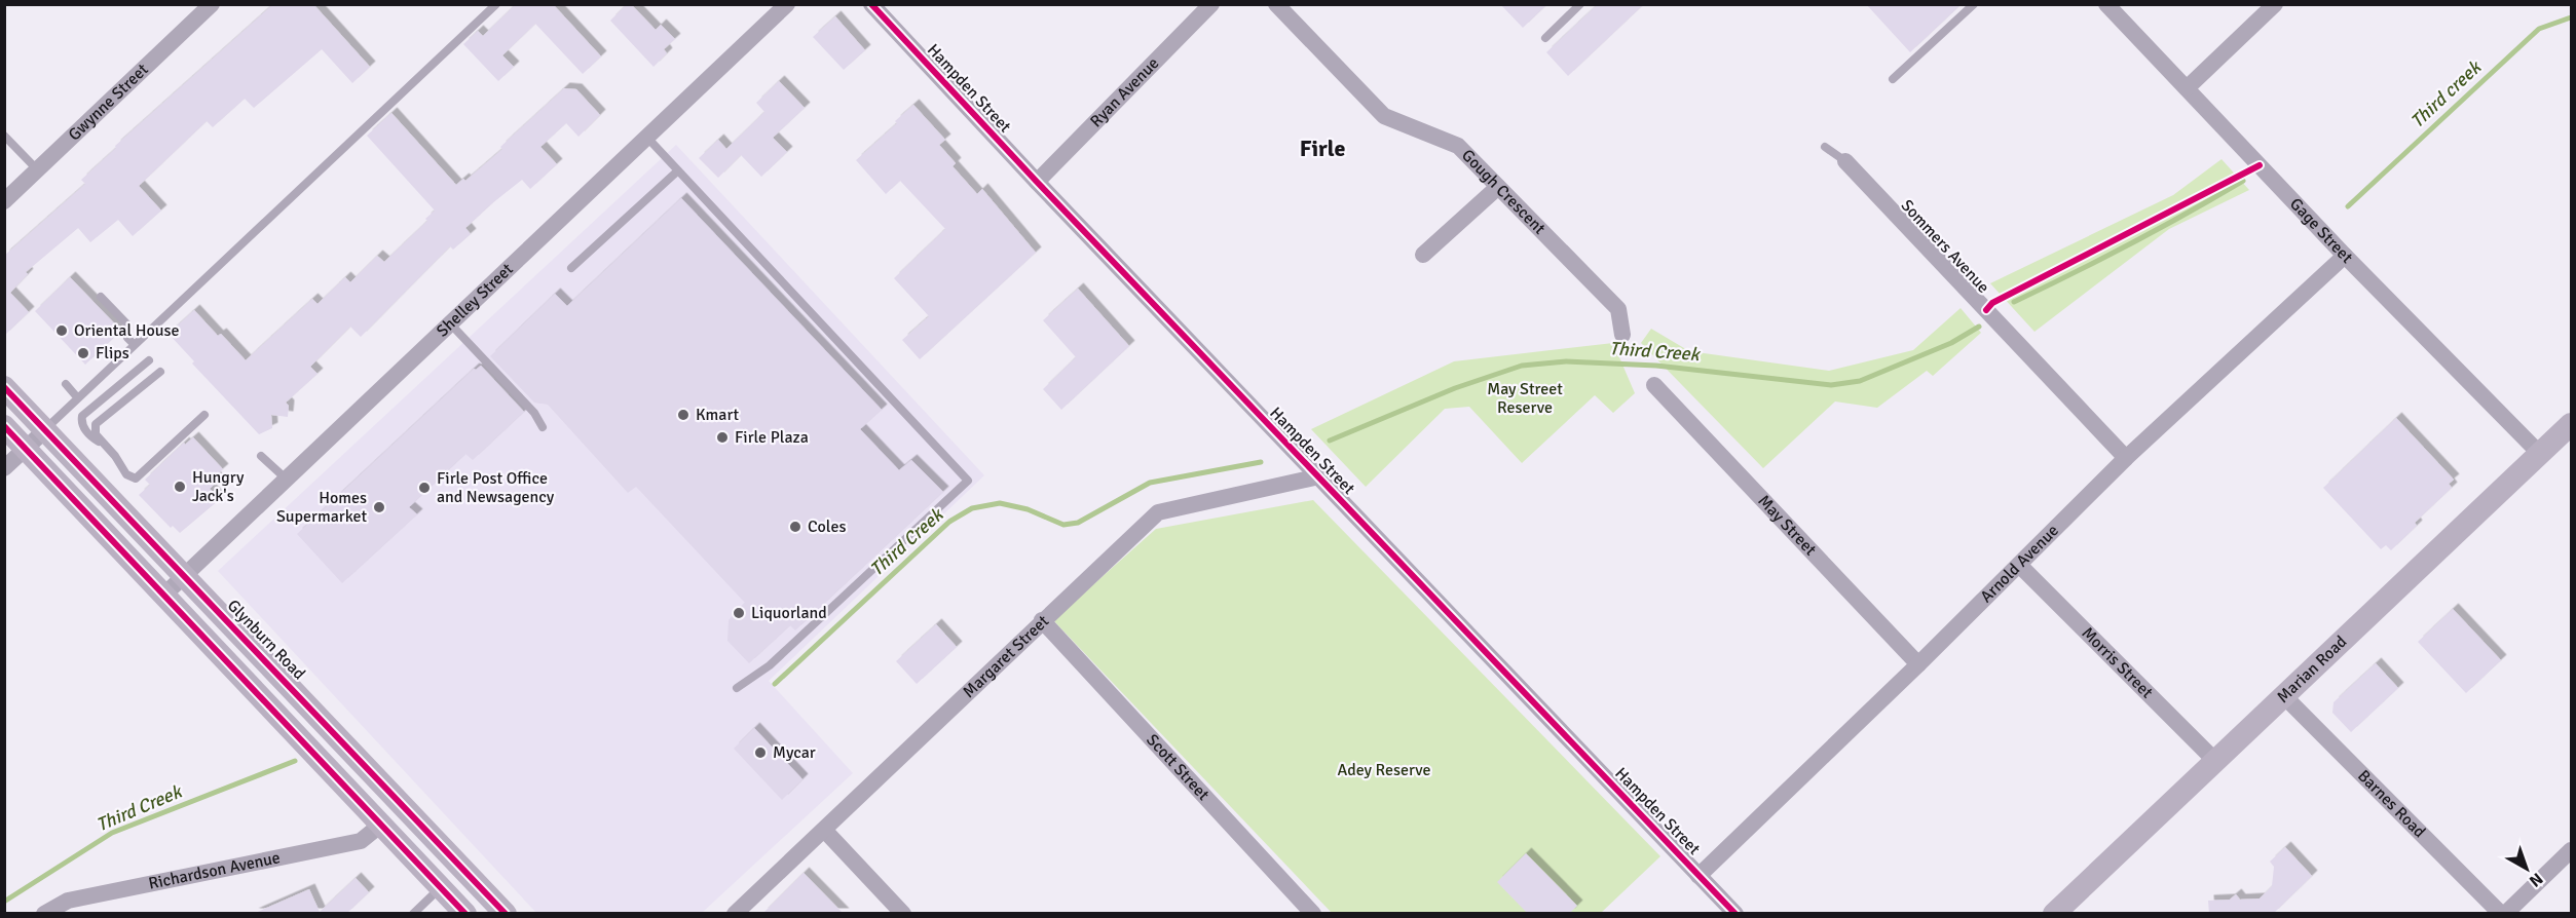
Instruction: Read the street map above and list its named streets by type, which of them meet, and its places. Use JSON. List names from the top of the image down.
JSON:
{
  "streets": {
    "main road": ["Glynburn Road", "Marian Road"],
    "street": [
      "Hampden Street",
      "Ryan Avenue",
      "Gwynne Street",
      "Gough Crescent",
      "Gage Street",
      "Sommers Avenue",
      "Shelley Street",
      "May Street",
      "Arnold Avenue",
      "Margaret Street",
      "Morris Street",
      "Scott Street",
      "Barnes Road",
      "Richardson Avenue"
    ]
  },
  "crossings": [
    ["Hampden Street", "Ryan Avenue"],
    ["Hampden Street", "Arnold Avenue"],
    ["Hampden Street", "Margaret Street"],
    ["Gage Street", "Arnold Avenue"],
    ["Gage Street", "Marian Road"],
    ["Sommers Avenue", "Arnold Avenue"],
    ["Shelley Street", "Glynburn Road"],
    ["May Street", "Arnold Avenue"],
    ["Arnold Avenue", "Morris Street"],
    ["Margaret Street", "Scott Street"],
    ["Morris Street", "Marian Road"],
    ["Marian Road", "Barnes Road"]
  ],
  "districts": ["Firle"],
  "water": ["Third creek", "Third Creek"],
  "parks": ["May Street Reserve", "Adey Reserve"],
  "places": [
    "Oriental House",
    "Flips",
    "Kmart",
    "Firle Plaza",
    "Hungry Jack's",
    "Firle Post Office and Newsagency",
    "Homes Supermarket",
    "Coles",
    "Liquorland",
    "Mycar"
  ],
  "north": "bottom right"
}
